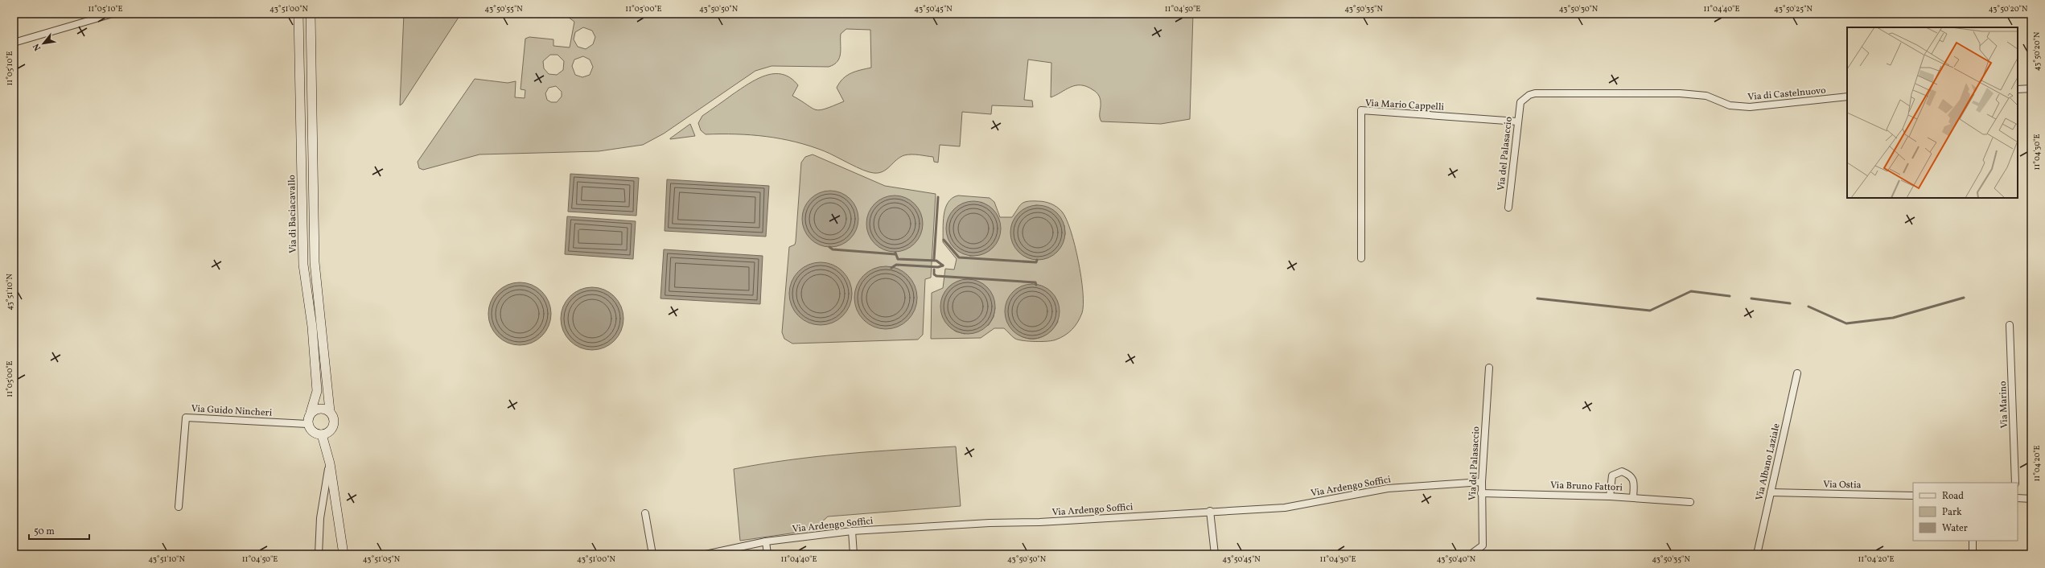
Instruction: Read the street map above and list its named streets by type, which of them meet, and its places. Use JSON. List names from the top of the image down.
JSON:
{
  "streets": {
    "main road": ["Via di Baciacavallo"],
    "street": [
      "Via di Castelnuovo",
      "Via Mario Cappelli",
      "Via del Palasaccio",
      "Via Marino",
      "Via Guido Nincheri",
      "Via Albano Laziale",
      "Via Ostia",
      "Via Ardengo Soffici",
      "Via Bruno Fattori"
    ]
  },
  "crossings": [
    ["Via di Castelnuovo", "Via del Palasaccio"],
    ["Via Mario Cappelli", "Via del Palasaccio"],
    ["Via del Palasaccio", "Via Ardengo Soffici"],
    ["Via del Palasaccio", "Via Bruno Fattori"],
    ["Via di Baciacavallo", "Via Guido Nincheri"],
    ["Via Albano Laziale", "Via Ostia"]
  ],
  "legend": ["Road", "Park", "Water"],
  "scale_bar": "50 m",
  "north": "bottom left",
  "coordinates": [
    "11°05'10\"E",
    "43°51'00\"N",
    "43°50'55\"N",
    "11°05'00\"E",
    "43°50'50\"N",
    "43°50'45\"N",
    "11°04'50\"E",
    "43°50'35\"N",
    "43°50'30\"N",
    "11°04'40\"E",
    "43°50'25\"N",
    "43°50'20\"N",
    "11°04'30\"E",
    "43°51'10\"N",
    "11°04'20\"E",
    "43°51'05\"N",
    "43°50'40\"N"
  ]
}
